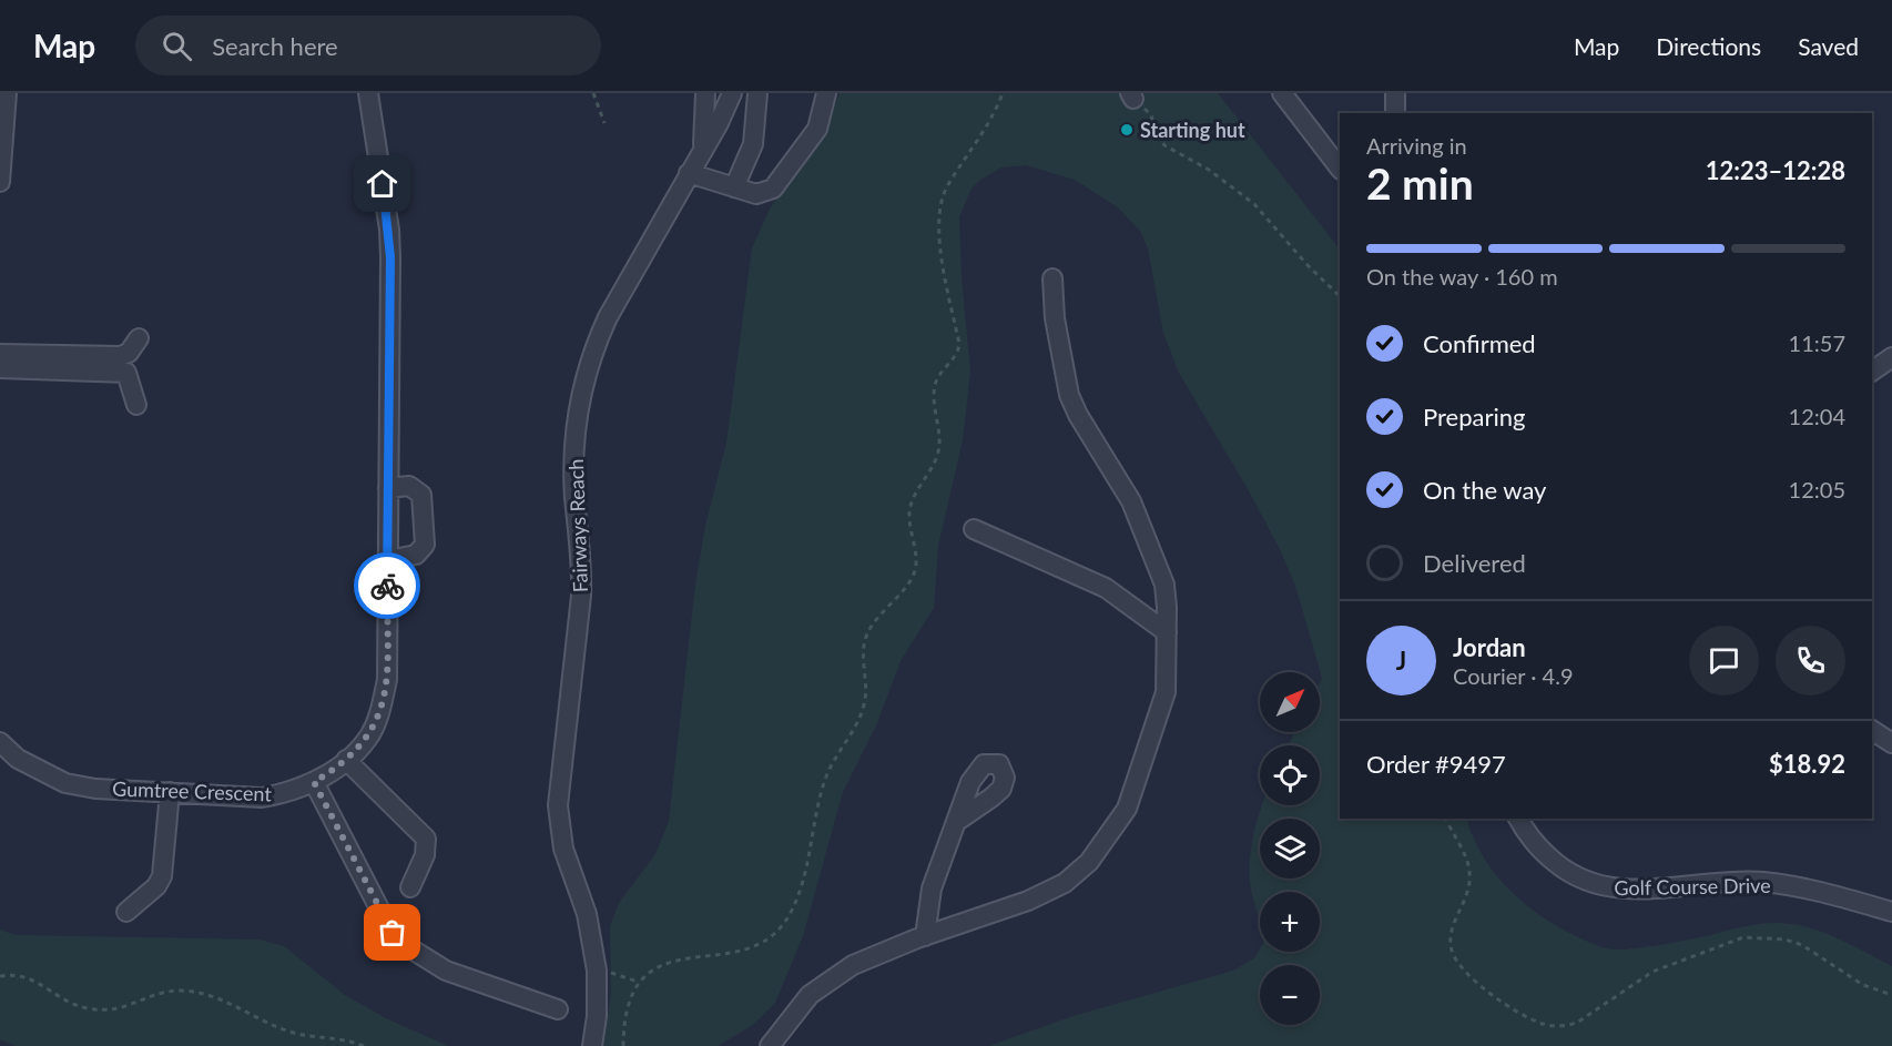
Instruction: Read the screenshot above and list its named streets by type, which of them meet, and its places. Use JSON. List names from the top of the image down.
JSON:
{
  "streets": {
    "street": ["Fairways Reach", "Gumtree Crescent", "Golf Course Drive"]
  },
  "places": ["Starting hut"],
  "north": "top right",
  "page": {
    "header": "Map",
    "search": "Search here",
    "nav": ["Map", "Directions", "Saved"],
    "heading": ["2 min", "Arriving in", "12:23–12:28"],
    "panel": [
      "Jordan",
      "Courier · 4.9",
      "Order #9497",
      "$18.92"
    ],
    "bar": "On the way · 160 m",
    "list": [
      ["Confirmed", "11:57"],
      ["Preparing", "12:04"],
      ["On the way", "12:05"],
      "Delivered"
    ],
    "round": "J",
    "map_buttons": ["+", "−"]
  }
}
